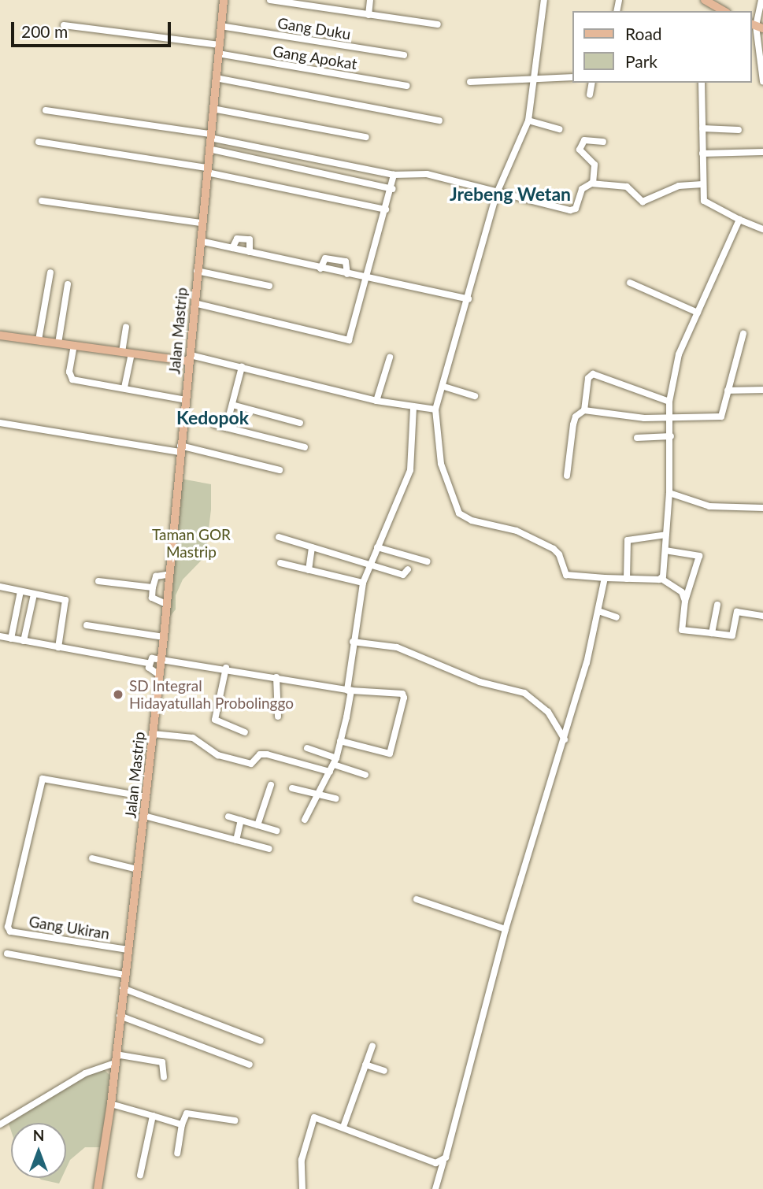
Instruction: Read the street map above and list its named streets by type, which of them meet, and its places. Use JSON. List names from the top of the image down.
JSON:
{
  "streets": {
    "main road": ["Jalan Mastrip"],
    "street": ["Gang Duku", "Gang Apokat", "Gang Ukiran"]
  },
  "crossings": [
    ["Gang Duku", "Jalan Mastrip"],
    ["Gang Apokat", "Jalan Mastrip"],
    ["Jalan Mastrip", "Gang Ukiran"]
  ],
  "districts": ["Jrebeng Wetan", "Kedopok"],
  "parks": ["Taman GOR Mastrip"],
  "places": ["SD Integral Hidayatullah Probolinggo"],
  "legend": ["Road", "Park"],
  "scale_bar": "200 m",
  "north": "top"
}
